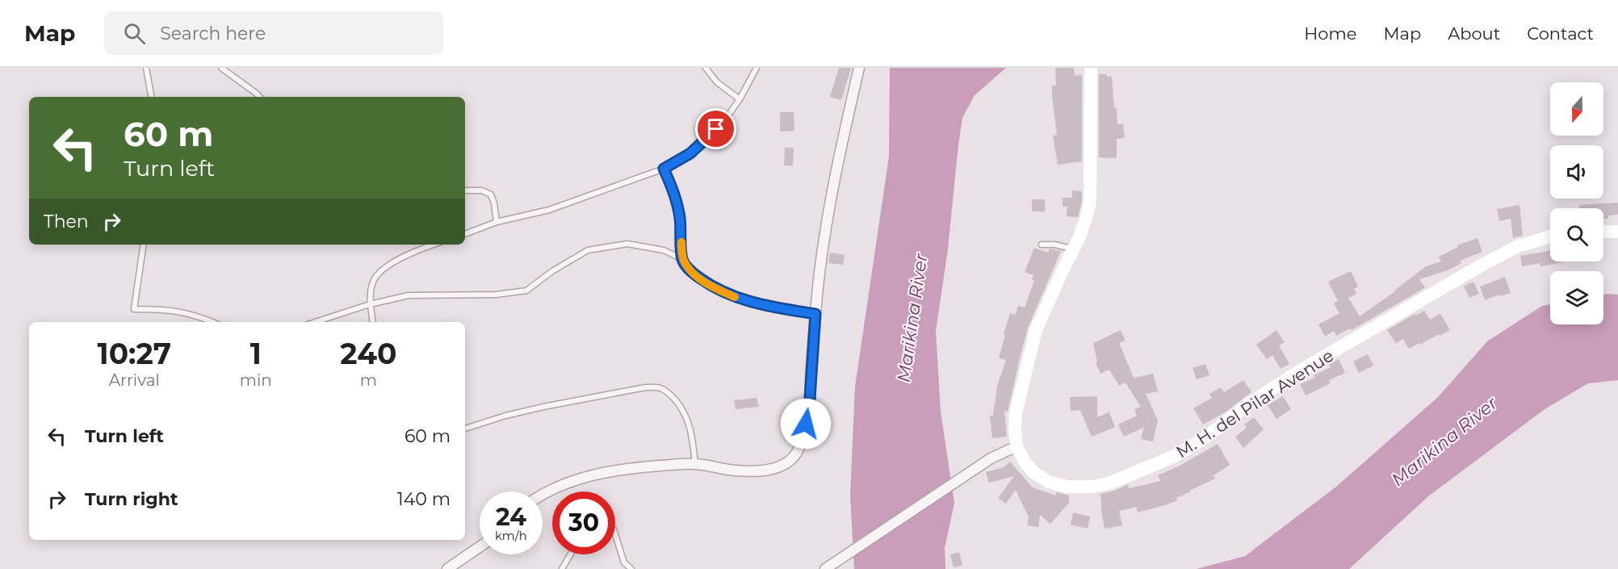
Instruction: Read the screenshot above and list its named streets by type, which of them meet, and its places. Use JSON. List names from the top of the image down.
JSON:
{
  "streets": {
    "street": ["M. H. del Pilar Avenue"]
  },
  "water": ["Marikina River"],
  "north": "bottom",
  "page": {
    "header": "Map",
    "search": "Search here",
    "nav": [
      "Home",
      "Map",
      "About",
      "Contact"
    ],
    "turn": ["60 m", "Turn left"],
    "then": "Then",
    "eta": [
      "10:27",
      "Arrival",
      "1",
      "min",
      "240",
      "m"
    ],
    "list": [
      {
        "name": "Turn left",
        "value": "60 m"
      },
      {
        "name": "Turn right",
        "value": "140 m"
      }
    ],
    "speed": "24 km/h",
    "limit": "30"
  }
}
